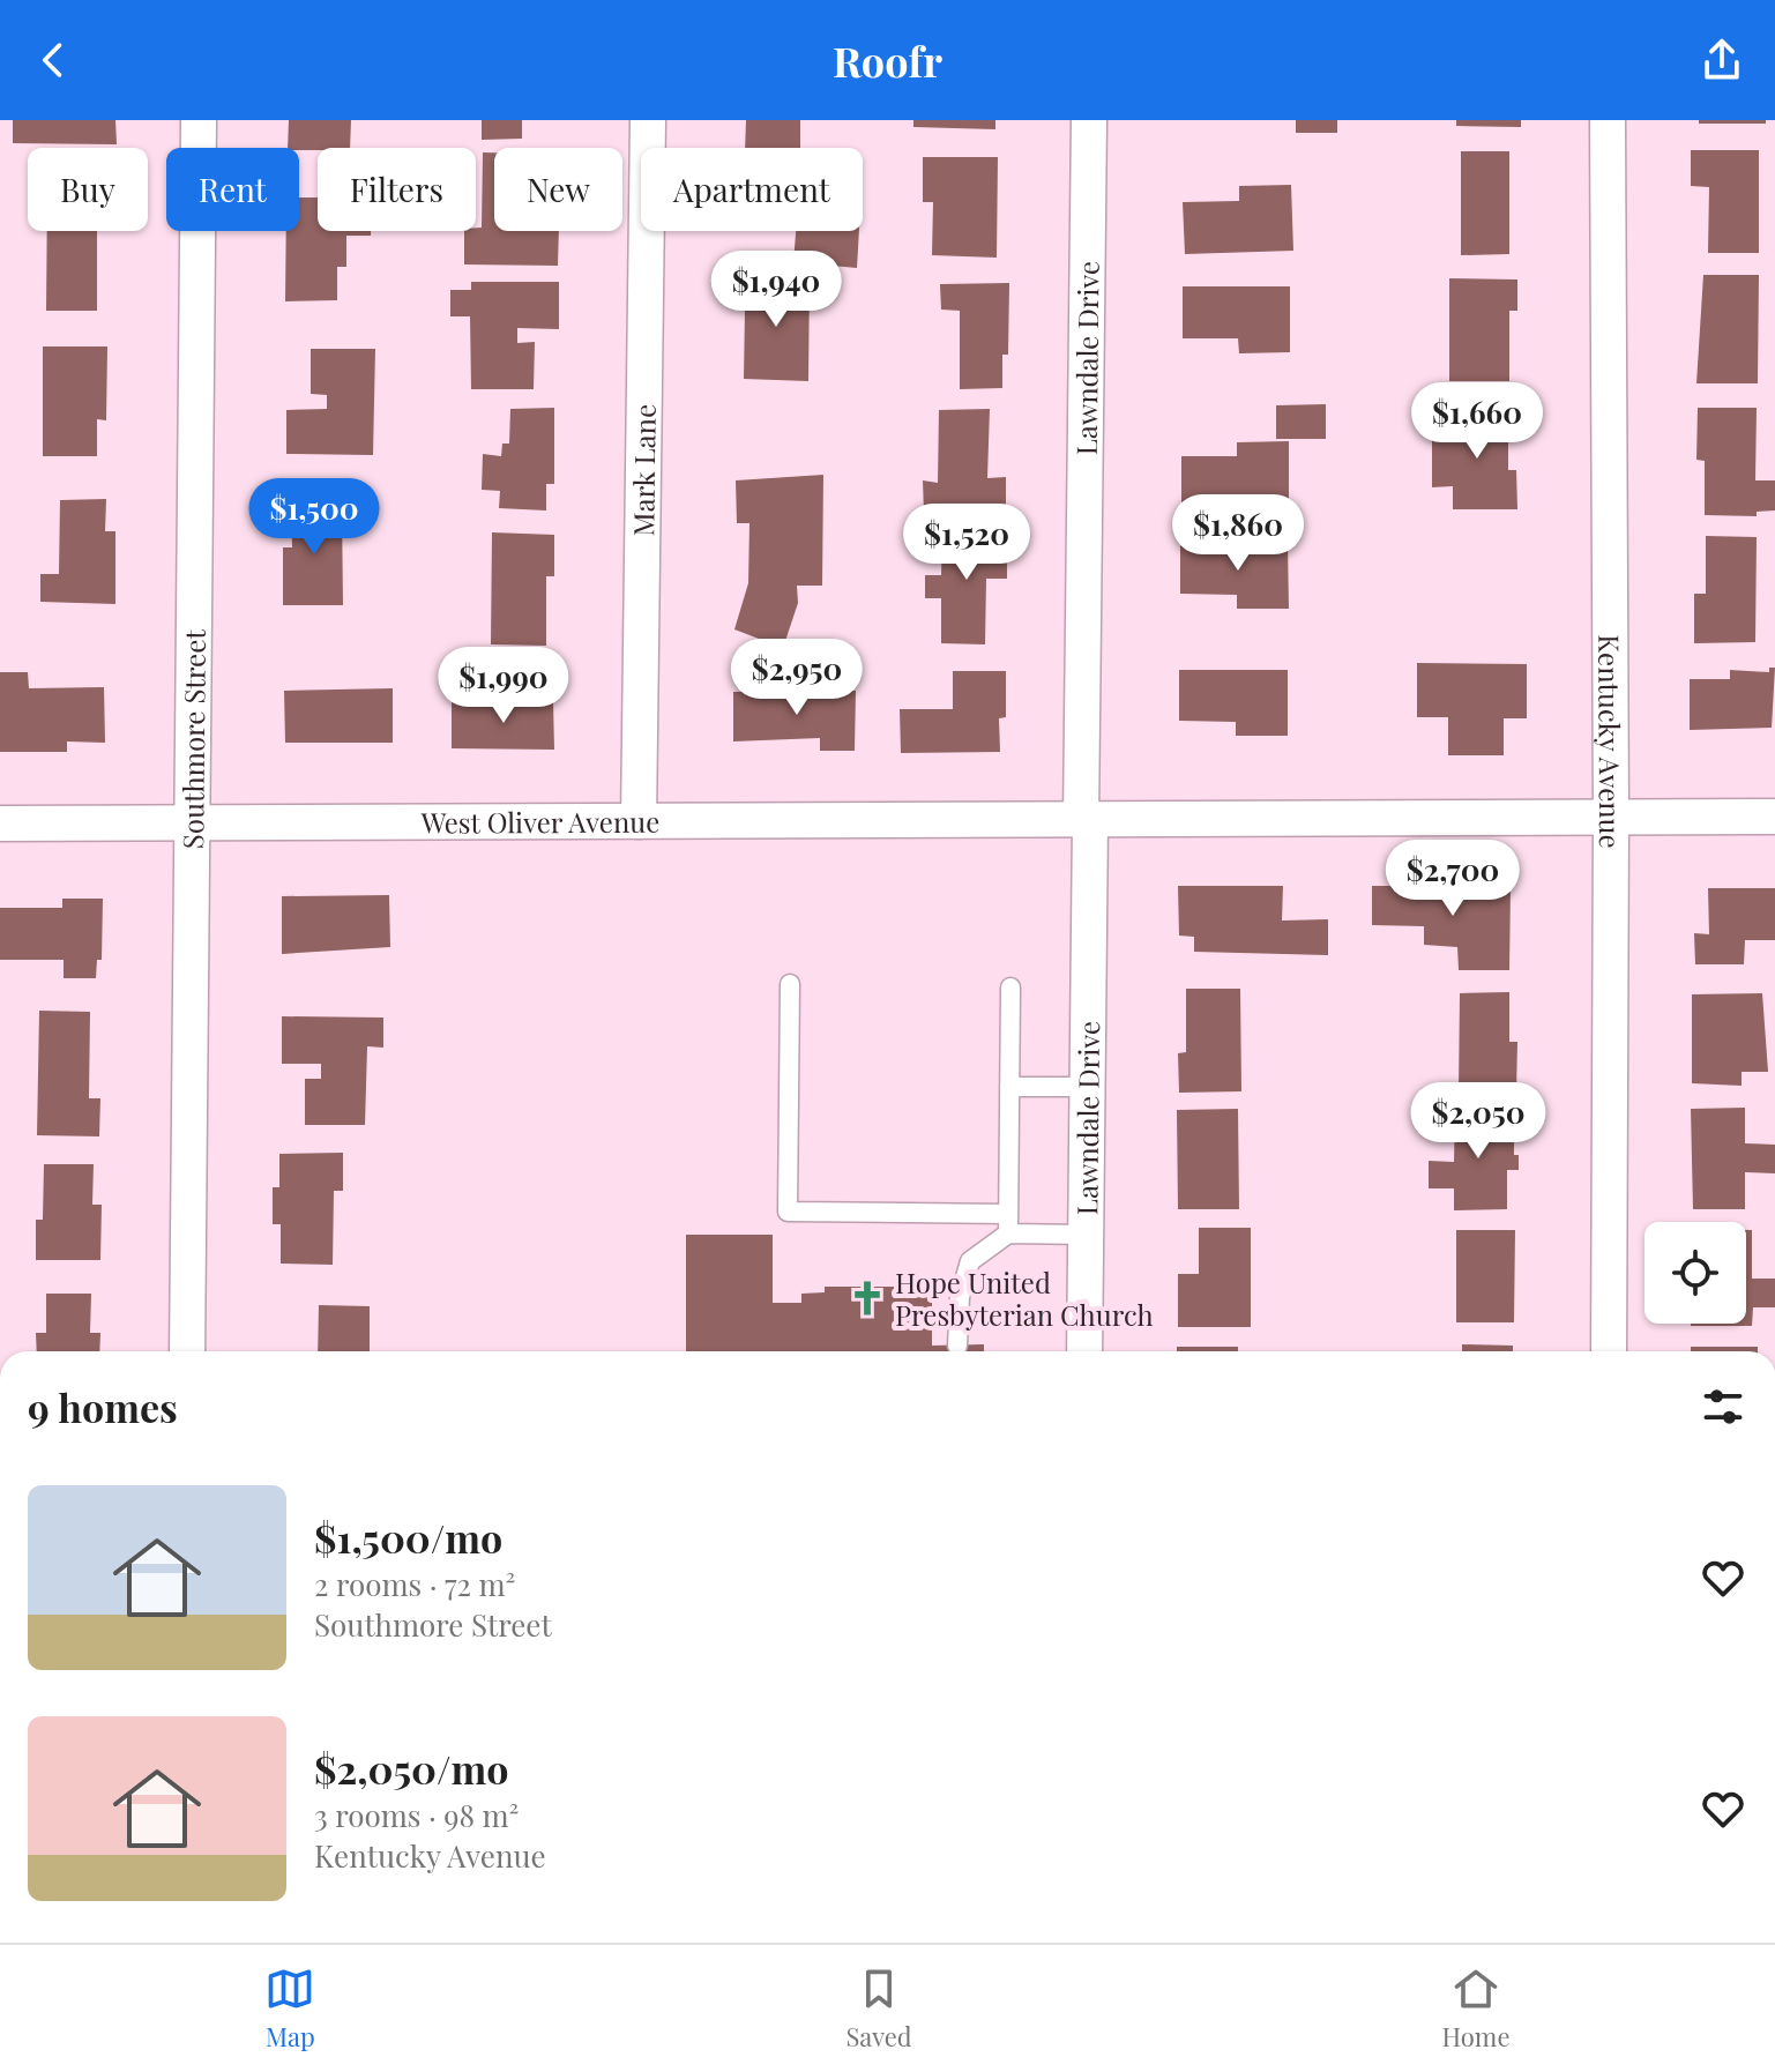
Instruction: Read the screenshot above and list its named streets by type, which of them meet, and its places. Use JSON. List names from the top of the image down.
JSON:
{
  "streets": {
    "street": [
      "Lawndale Drive",
      "Mark Lane",
      "Southmore Street",
      "Kentucky Avenue",
      "West Oliver Avenue"
    ]
  },
  "crossings": [
    ["Lawndale Drive", "West Oliver Avenue"],
    ["Mark Lane", "West Oliver Avenue"],
    ["Southmore Street", "West Oliver Avenue"],
    ["Kentucky Avenue", "West Oliver Avenue"]
  ],
  "places": {
    "church": ["Hope United Presbyterian Church"]
  },
  "page": {
    "header": "Roofr",
    "chip": [
      "Buy",
      "Rent",
      "Filters",
      "New",
      "Apartment"
    ],
    "price": [
      "$1,940",
      "$1,660",
      "$1,500",
      "$1,860",
      "$1,520",
      "$2,950",
      "$1,990",
      "$2,700",
      "$2,050"
    ],
    "heading": "9 homes",
    "list": [
      {
        "name": "$1,500/mo",
        "note": "2 rooms · 72 m² · Southmore Street"
      },
      {
        "name": "$2,050/mo",
        "note": "3 rooms · 98 m² · Kentucky Avenue"
      }
    ],
    "tabs": ["Map", "Saved", "Home"]
  }
}
